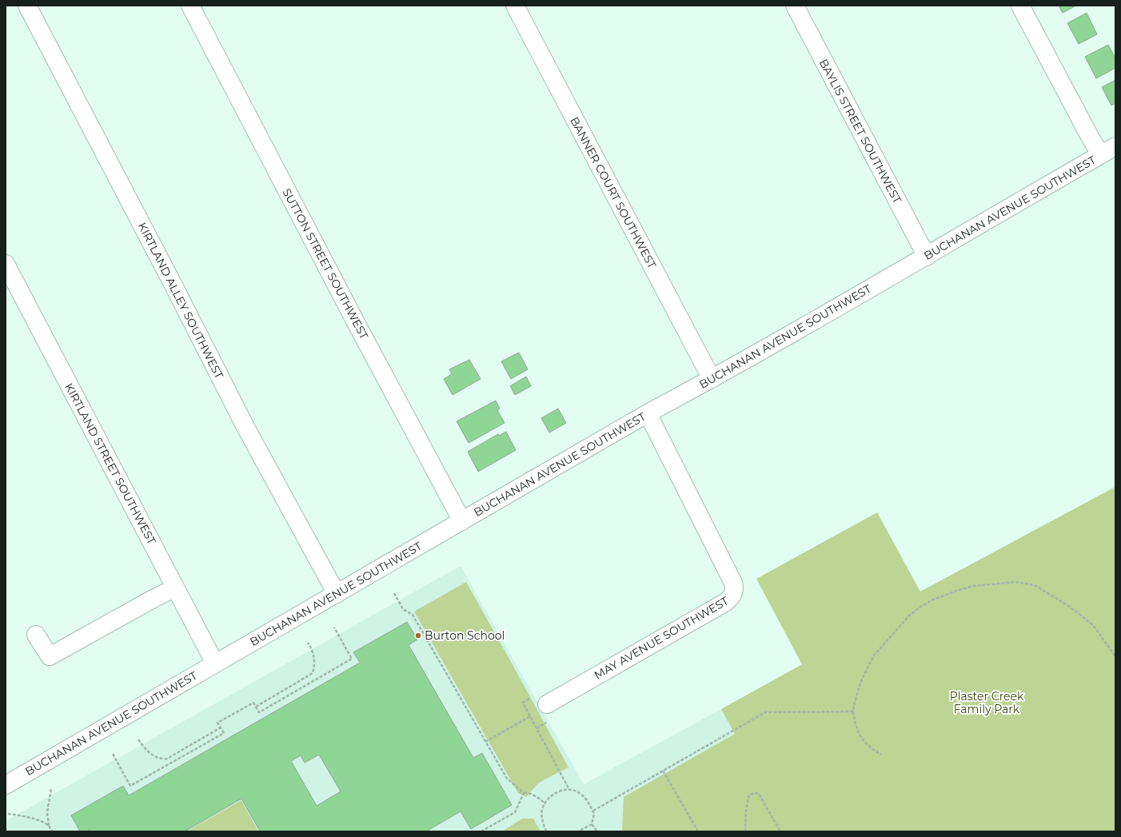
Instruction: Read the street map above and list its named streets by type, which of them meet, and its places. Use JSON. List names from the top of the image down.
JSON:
{
  "streets": {
    "street": [
      "BAYLIS STREET SOUTHWEST",
      "BANNER COURT SOUTHWEST",
      "BUCHANAN AVENUE SOUTHWEST",
      "SUTTON STREET SOUTHWEST",
      "KIRTLAND ALLEY SOUTHWEST",
      "KIRTLAND STREET SOUTHWEST",
      "MAY AVENUE SOUTHWEST"
    ]
  },
  "crossings": [
    ["BAYLIS STREET SOUTHWEST", "BUCHANAN AVENUE SOUTHWEST"],
    ["BANNER COURT SOUTHWEST", "BUCHANAN AVENUE SOUTHWEST"],
    ["BUCHANAN AVENUE SOUTHWEST", "SUTTON STREET SOUTHWEST"],
    ["BUCHANAN AVENUE SOUTHWEST", "KIRTLAND ALLEY SOUTHWEST"],
    ["BUCHANAN AVENUE SOUTHWEST", "KIRTLAND STREET SOUTHWEST"],
    ["BUCHANAN AVENUE SOUTHWEST", "MAY AVENUE SOUTHWEST"]
  ],
  "parks": ["Plaster Creek Family Park"],
  "places": ["Burton School"]
}
